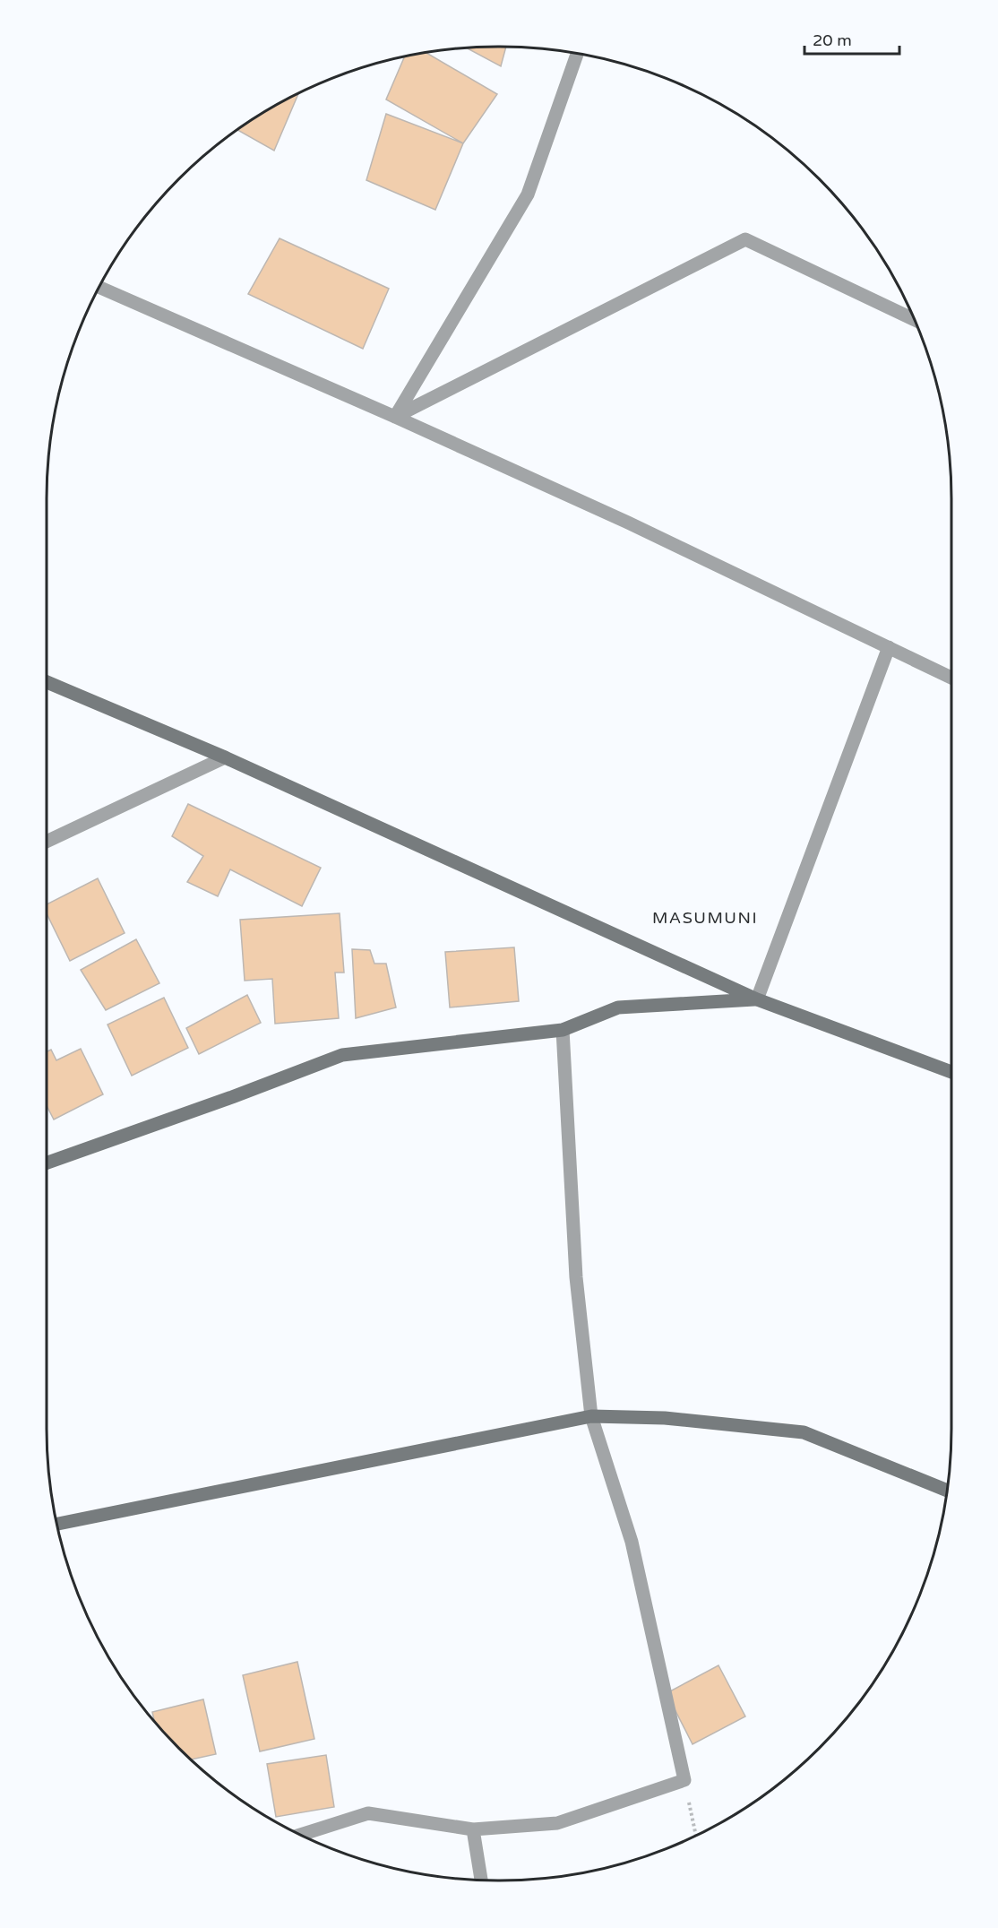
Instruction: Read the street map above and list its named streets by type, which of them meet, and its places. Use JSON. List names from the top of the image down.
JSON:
{
  "districts": ["MASUMUNI"],
  "scale_bar": "20 m"
}
